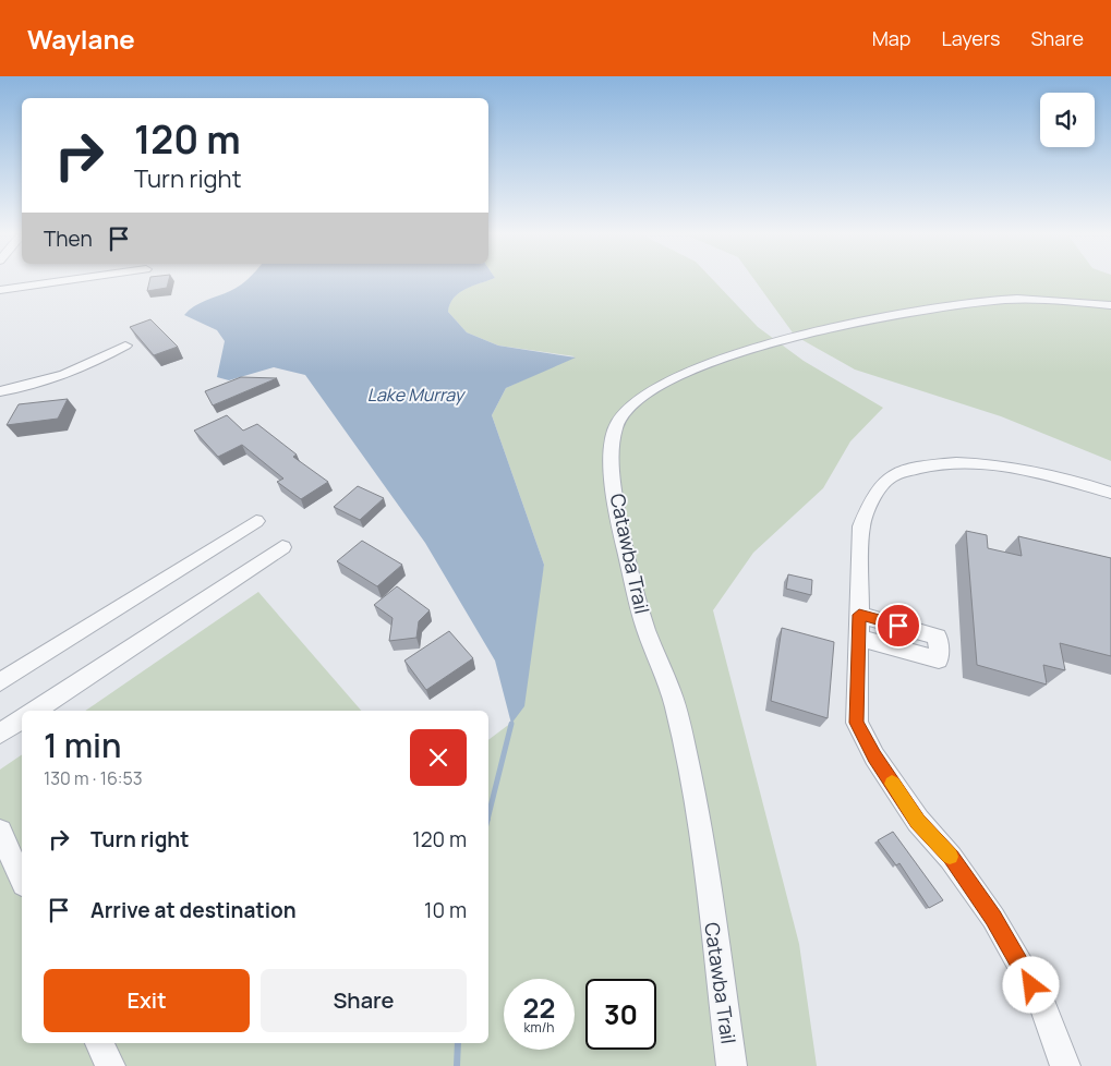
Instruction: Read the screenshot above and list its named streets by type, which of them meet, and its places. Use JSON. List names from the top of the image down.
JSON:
{
  "streets": {
    "street": ["Catawba Trail"]
  },
  "water": ["Lake Murray"],
  "page": {
    "header": "Waylane",
    "nav": ["Map", "Layers", "Share"],
    "turn": ["120 m", "Turn right"],
    "then": "Then",
    "heading": ["1 min", "130 m · 16:53"],
    "list": [
      {
        "name": "Turn right",
        "value": "120 m"
      },
      {
        "name": "Arrive at destination",
        "value": "10 m"
      }
    ],
    "buttons": ["Exit", "Share"],
    "speed": "22 km/h",
    "limit": "30"
  }
}
